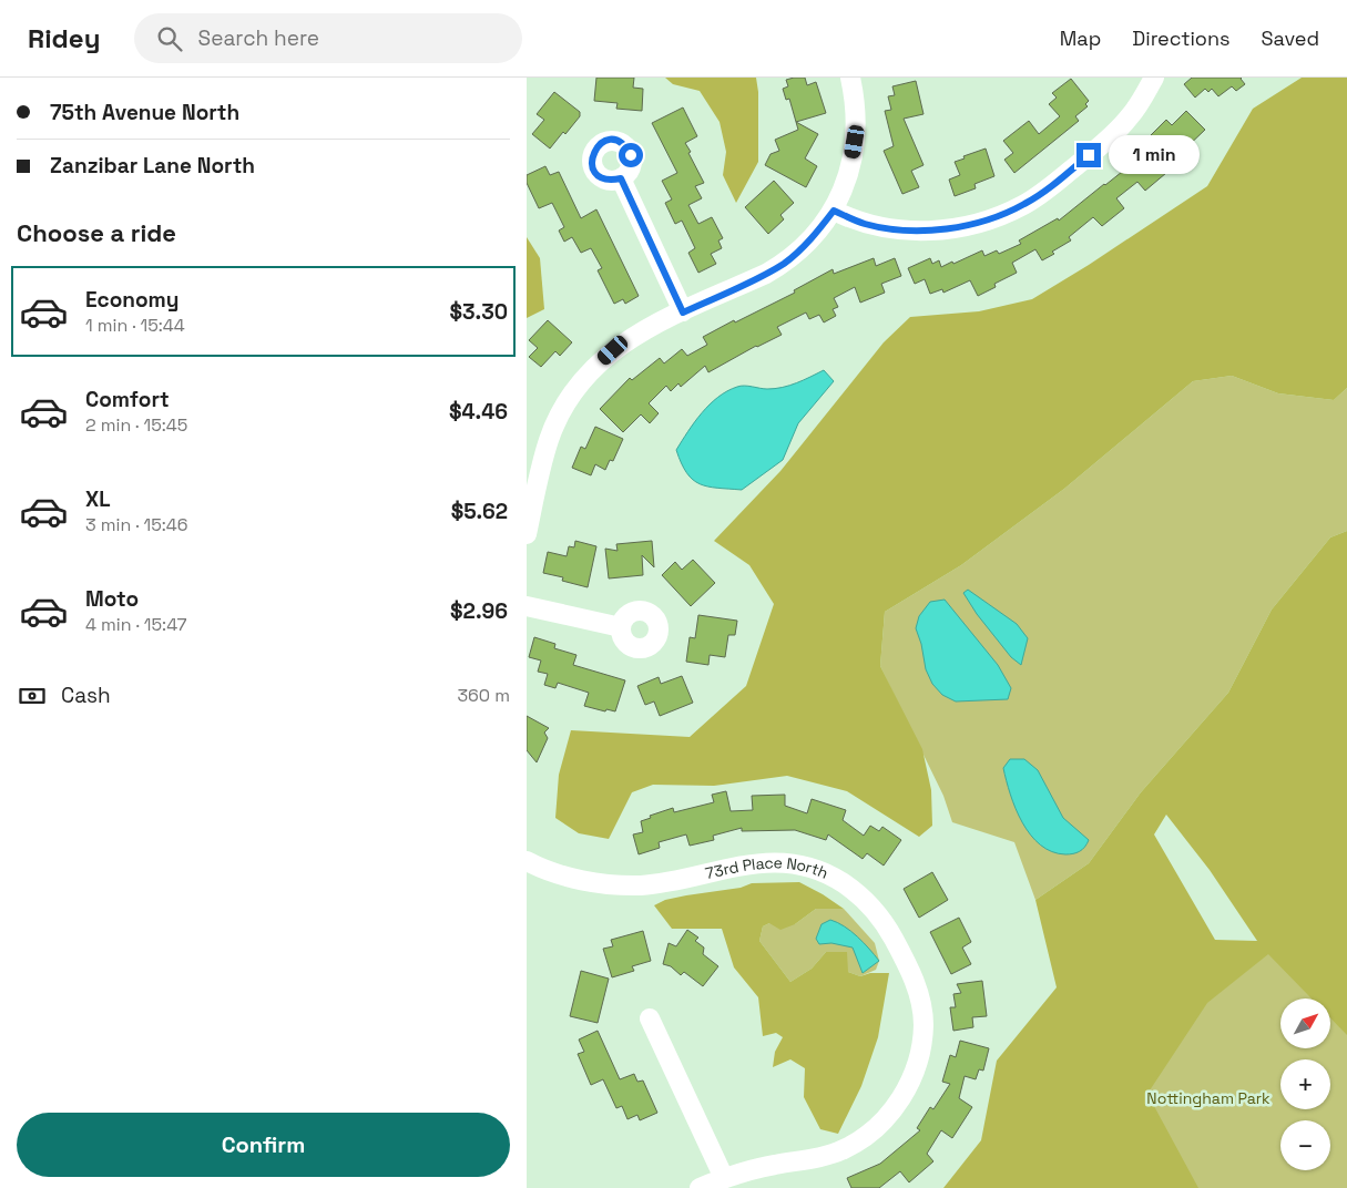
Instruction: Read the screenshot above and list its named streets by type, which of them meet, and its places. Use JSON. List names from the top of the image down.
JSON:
{
  "streets": {
    "street": ["73rd Place North"]
  },
  "parks": ["Nottingham Park"],
  "north": "top right",
  "page": {
    "header": "Ridey",
    "search": "Search here",
    "nav": ["Map", "Directions", "Saved"],
    "banner": ["75th Avenue North", "Zanzibar Lane North"],
    "bubble": "1 min",
    "heading": "Choose a ride",
    "list": [
      {
        "name": "Economy",
        "note": "1 min · 15:44",
        "value": "$3.30"
      },
      {
        "name": "Comfort",
        "note": "2 min · 15:45",
        "value": "$4.46"
      },
      {
        "name": "XL",
        "note": "3 min · 15:46",
        "value": "$5.62"
      },
      {
        "name": "Moto",
        "note": "4 min · 15:47",
        "value": "$2.96"
      }
    ],
    "pay": ["Cash", "360 m"],
    "map_buttons": ["+", "−"],
    "buttons": "Confirm"
  }
}
